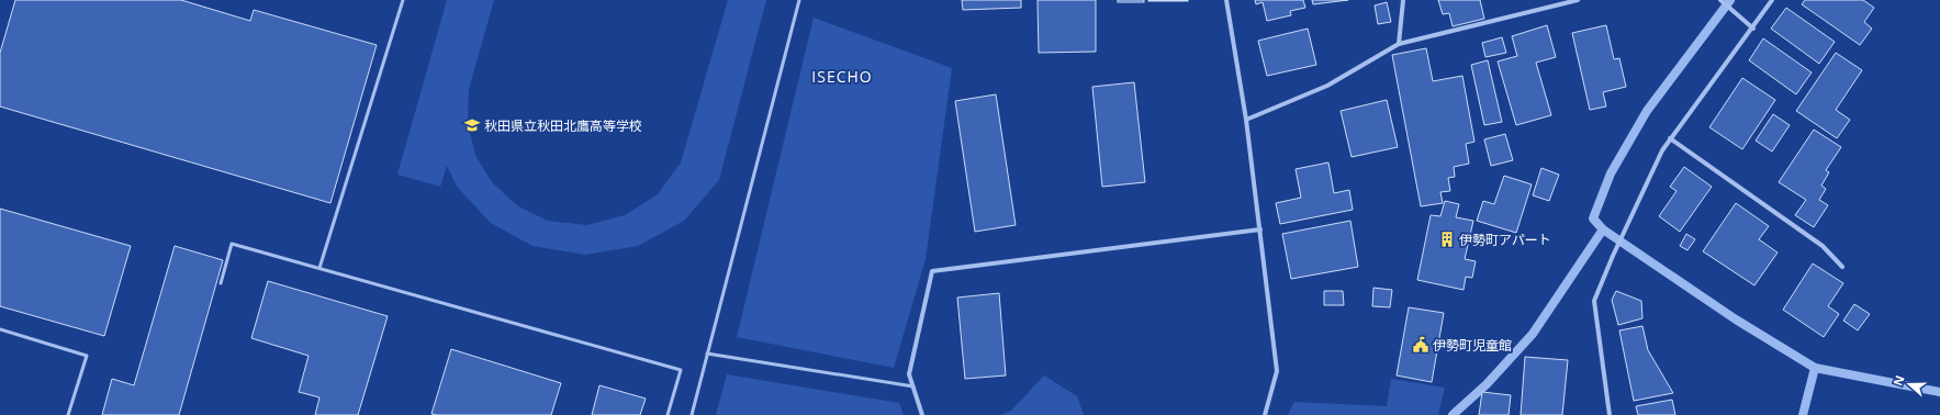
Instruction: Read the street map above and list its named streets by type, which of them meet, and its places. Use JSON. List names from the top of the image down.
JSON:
{
  "districts": ["ISECHO"],
  "places": {
    "school or university": ["秋田県立秋田北鷹高等学校"],
    "building": ["伊勢町アパート"],
    "public building": ["伊勢町児童館"]
  },
  "north": "left"
}
